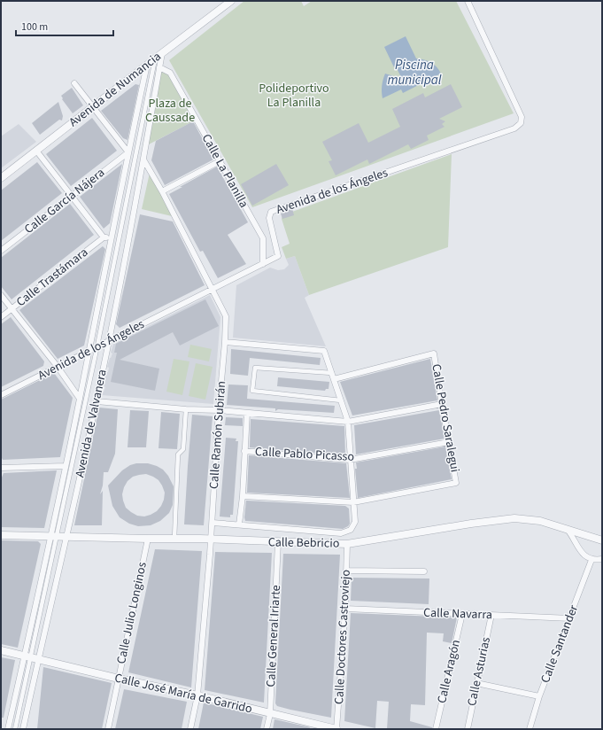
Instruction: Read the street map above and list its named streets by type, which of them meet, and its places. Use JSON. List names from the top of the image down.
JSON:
{
  "streets": {
    "street": [
      "Avenida de Numancia",
      "Calle La Planilla",
      "Avenida de los Ángeles",
      "Calle García Nájera",
      "Calle Trastámara",
      "Calle Pedro Saralegui",
      "Avenida de Valvanera",
      "Calle Ramón Subirán",
      "Calle Pablo Picasso",
      "Calle Bebricio",
      "Calle Julio Longinos",
      "Calle Navarra",
      "Calle General Iriarte",
      "Calle Doctores Castroviejo",
      "Calle Santander",
      "Calle Aragón",
      "Calle Asturias",
      "Calle José María de Garrido"
    ]
  },
  "crossings": [
    ["Avenida de Numancia", "Avenida de Valvanera"],
    ["Calle La Planilla", "Avenida de los Ángeles"],
    ["Calle La Planilla", "Avenida de Valvanera"],
    ["Avenida de los Ángeles", "Avenida de Valvanera"],
    ["Avenida de los Ángeles", "Calle Ramón Subirán"],
    ["Calle García Nájera", "Avenida de Valvanera"],
    ["Calle Pedro Saralegui", "Calle Pablo Picasso"],
    ["Avenida de Valvanera", "Calle Ramón Subirán"],
    ["Avenida de Valvanera", "Calle Bebricio"],
    ["Avenida de Valvanera", "Calle José María de Garrido"],
    ["Calle Ramón Subirán", "Calle Bebricio"],
    ["Calle Ramón Subirán", "Calle José María de Garrido"],
    ["Calle Bebricio", "Calle Julio Longinos"],
    ["Calle Bebricio", "Calle General Iriarte"],
    ["Calle Bebricio", "Calle Doctores Castroviejo"],
    ["Calle Julio Longinos", "Calle José María de Garrido"],
    ["Calle Navarra", "Calle Doctores Castroviejo"],
    ["Calle Navarra", "Calle Santander"],
    ["Calle Navarra", "Calle Aragón"],
    ["Calle Navarra", "Calle Asturias"],
    ["Calle General Iriarte", "Calle José María de Garrido"],
    ["Calle Doctores Castroviejo", "Calle José María de Garrido"]
  ],
  "water": ["Piscina municipal"],
  "parks": ["Polideportivo La Planilla", "Plaza de Caussade"],
  "scale_bar": "100 m"
}
